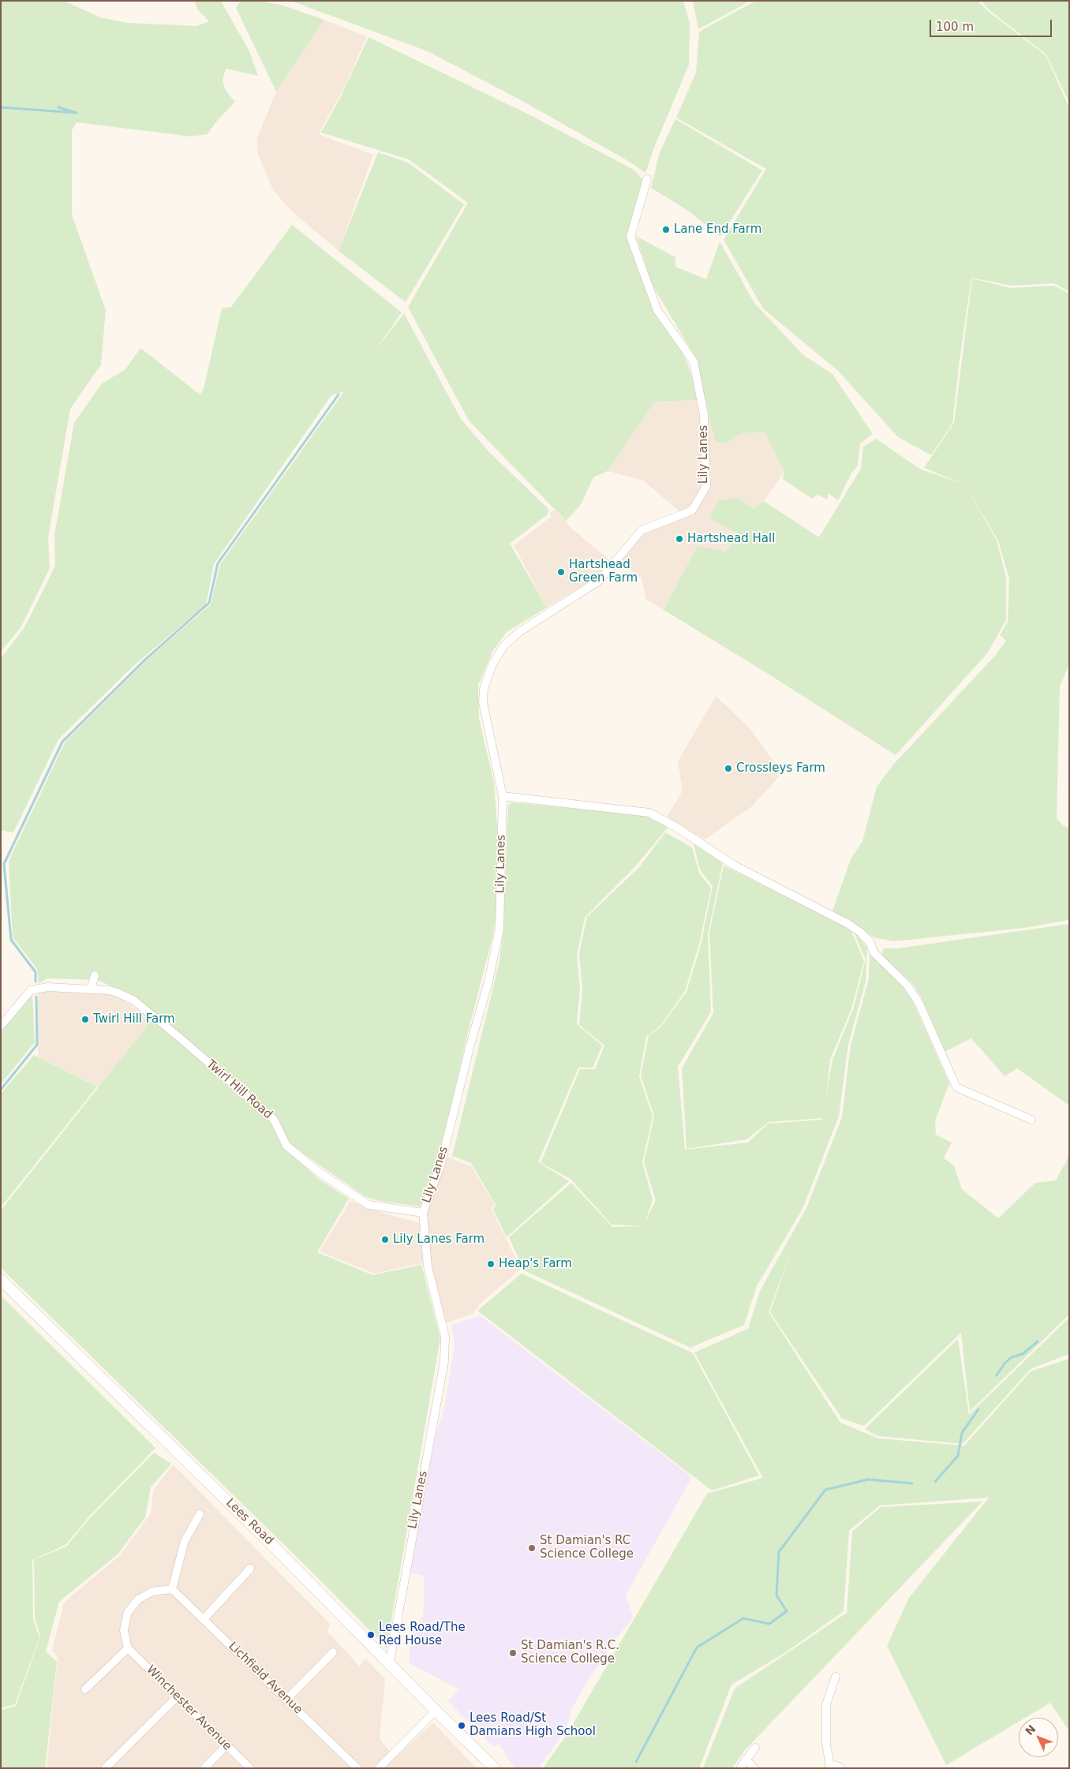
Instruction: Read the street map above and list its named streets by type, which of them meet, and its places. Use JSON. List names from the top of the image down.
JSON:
{
  "streets": {
    "main road": ["Lees Road"],
    "street": [
      "Lily Lanes",
      "Twirl Hill Road",
      "Lichfield Avenue",
      "Winchester Avenue"
    ]
  },
  "crossings": [
    ["Lily Lanes", "Twirl Hill Road"],
    ["Lily Lanes", "Lees Road"]
  ],
  "places": [
    "Lane End Farm",
    "Hartshead Hall",
    "Hartshead Green Farm",
    "Crossleys Farm",
    "Twirl Hill Farm",
    "Lily Lanes Farm",
    "Heap's Farm",
    "St Damian's RC Science College",
    "Lees Road/The Red House",
    "St Damian's R.C. Science College",
    "Lees Road/St Damians High School"
  ],
  "scale_bar": "100 m",
  "north": "top left"
}
